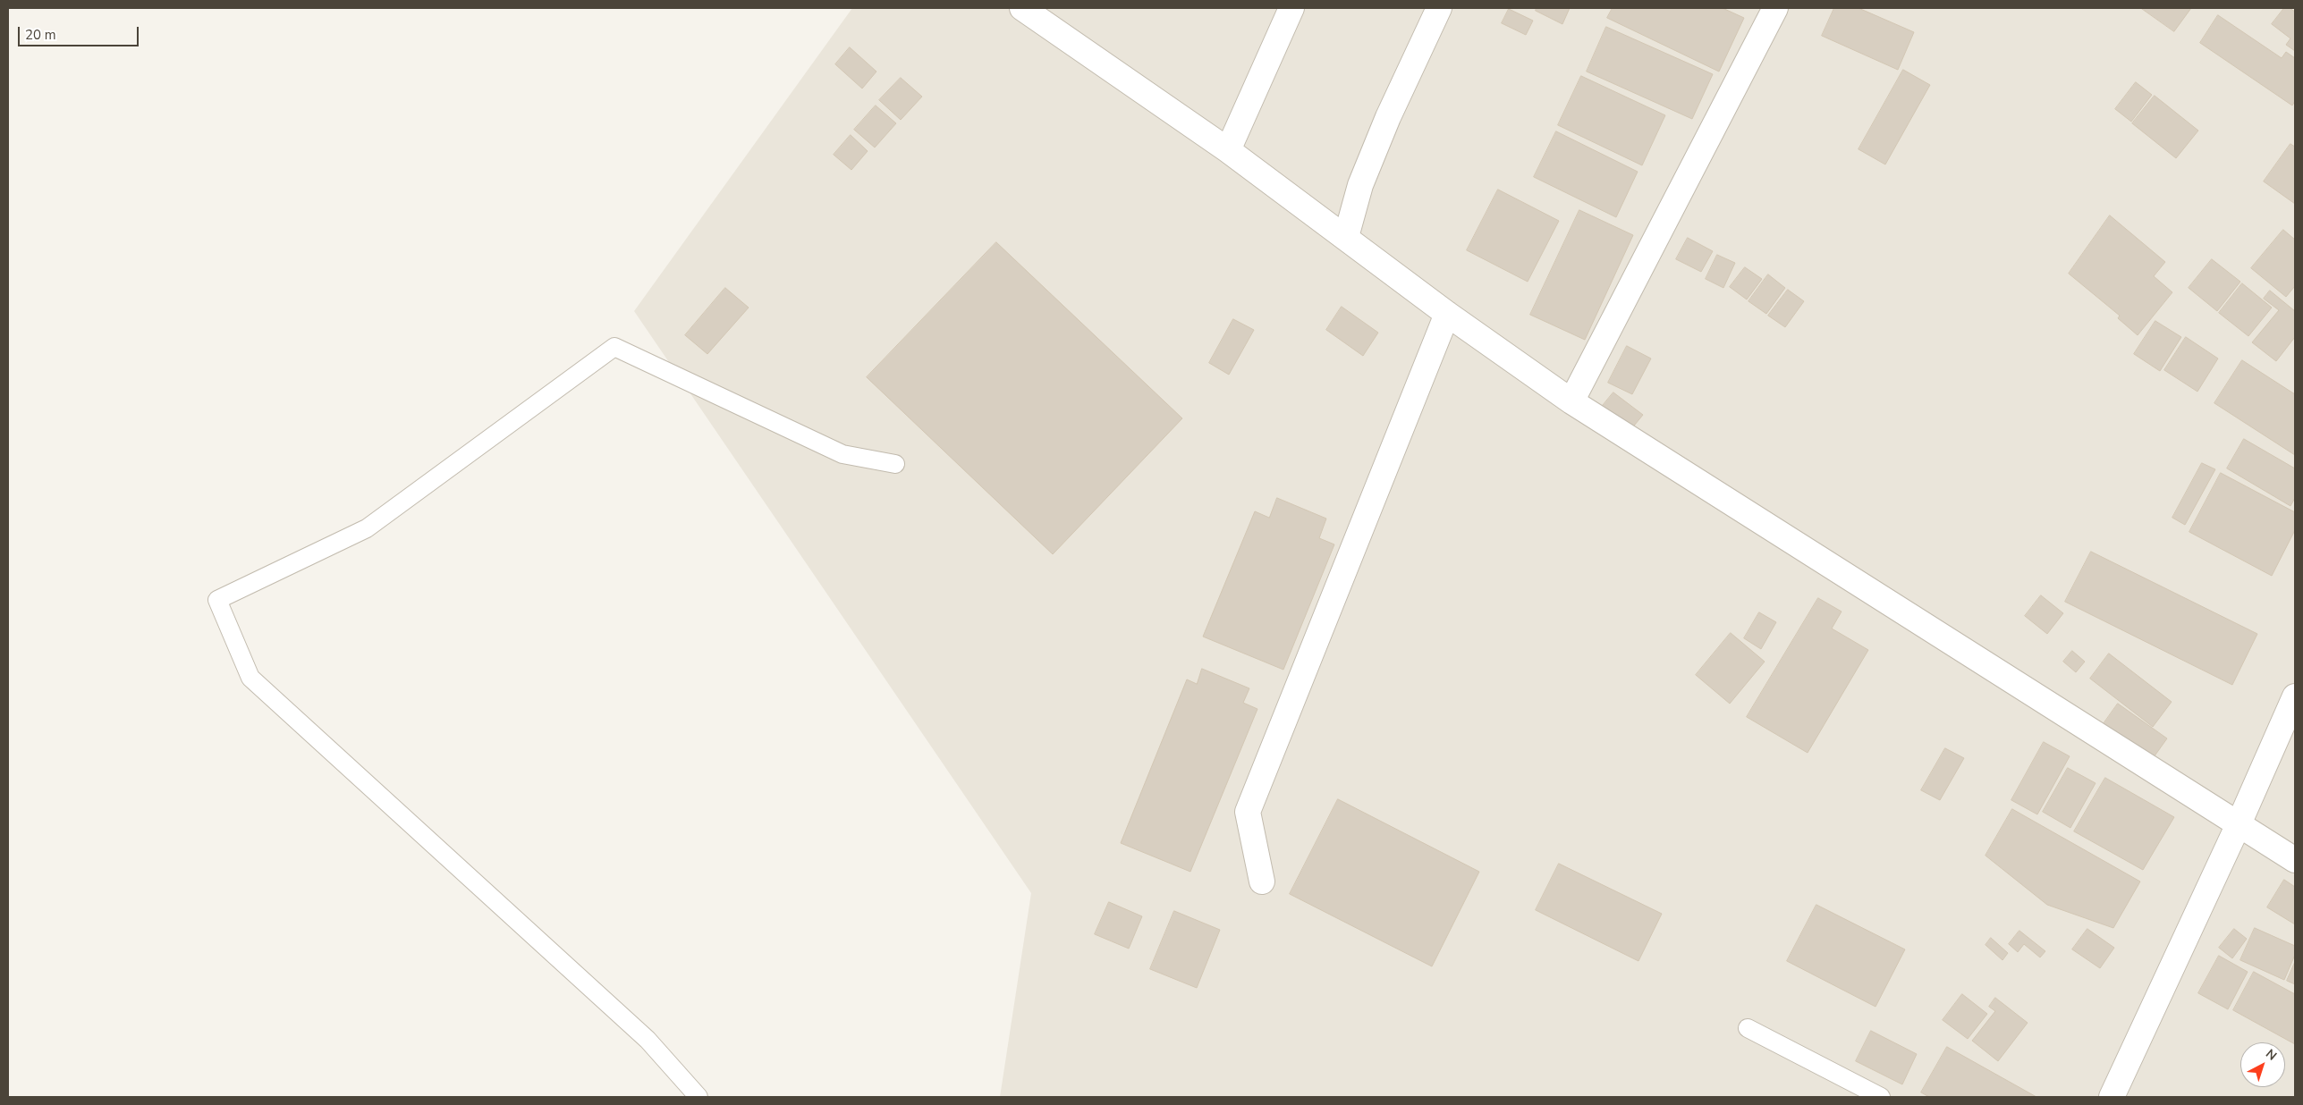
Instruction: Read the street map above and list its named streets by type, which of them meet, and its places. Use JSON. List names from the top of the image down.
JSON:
{
  "scale_bar": "20 m",
  "north": "top right"
}
